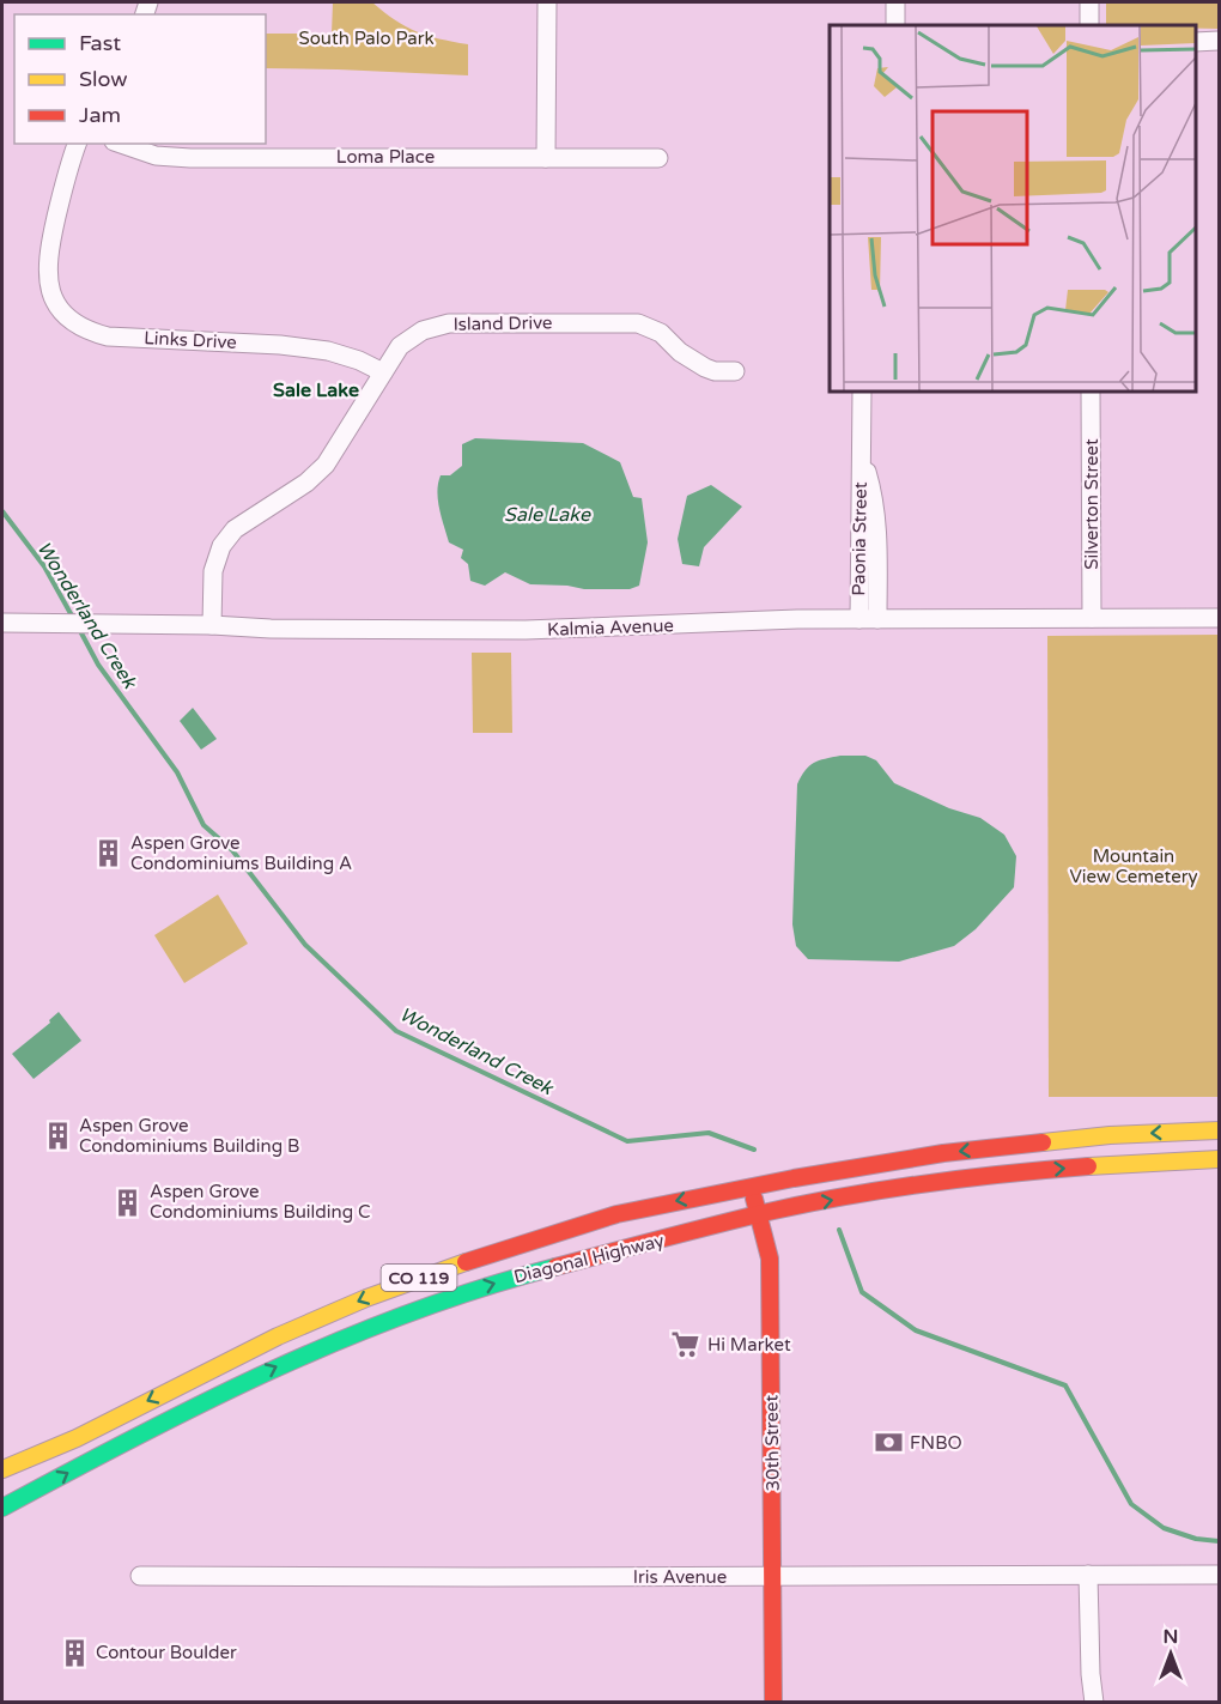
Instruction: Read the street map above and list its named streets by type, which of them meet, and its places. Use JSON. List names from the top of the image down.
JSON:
{
  "streets": {
    "main road": ["Diagonal Highway", "CO 119", "30th Street"],
    "street": [
      "Loma Place",
      "Island Drive",
      "Links Drive",
      "Silverton Street",
      "Paonia Street",
      "Kalmia Avenue",
      "Iris Avenue"
    ]
  },
  "crossings": [
    ["Island Drive", "Links Drive"],
    ["Island Drive", "Kalmia Avenue"],
    ["Silverton Street", "Kalmia Avenue"],
    ["Paonia Street", "Kalmia Avenue"],
    ["Diagonal Highway", "30th Street"],
    ["30th Street", "Iris Avenue"]
  ],
  "districts": ["Sale Lake"],
  "water": ["Sale Lake", "Wonderland Creek"],
  "parks": ["South Palo Park", "Mountain View Cemetery"],
  "places": {
    "building": [
      "Aspen Grove Condominiums Building A",
      "Aspen Grove Condominiums Building B",
      "Aspen Grove Condominiums Building C",
      "Contour Boulder"
    ],
    "supermarket": ["Hi Market"],
    "bank": ["FNBO"]
  },
  "legend": ["Fast", "Slow", "Jam"],
  "north": "top"
}
